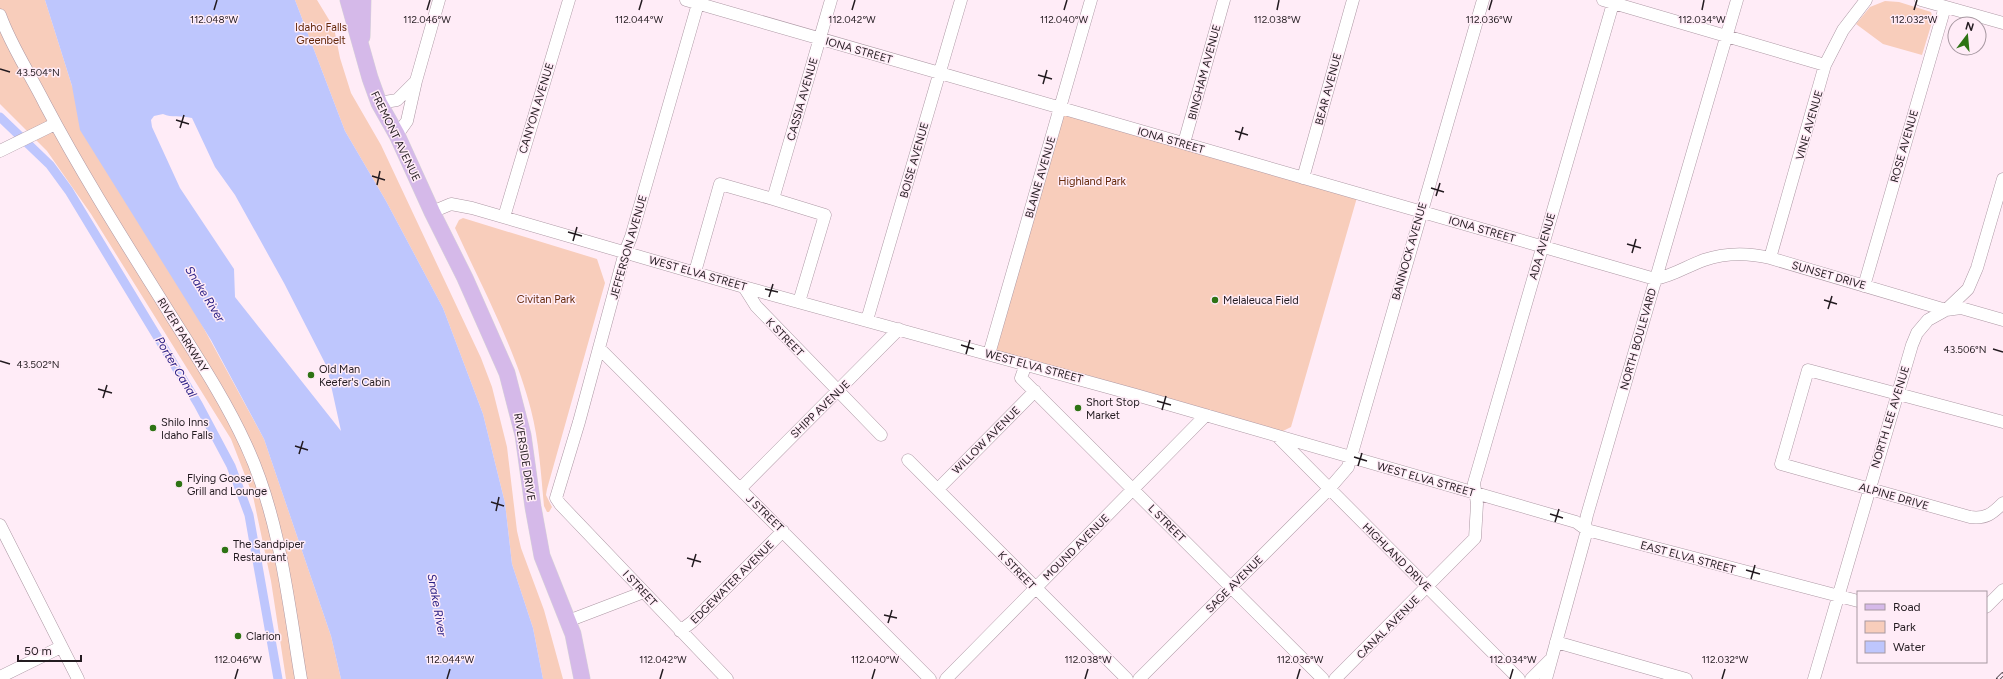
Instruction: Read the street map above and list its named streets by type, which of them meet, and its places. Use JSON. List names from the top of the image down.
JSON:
{
  "streets": {
    "main road": ["FREMONT AVENUE", "RIVERSIDE DRIVE"],
    "street": [
      "IONA STREET",
      "BINGHAM AVENUE",
      "BEAR AVENUE",
      "CASSIA AVENUE",
      "CANYON AVENUE",
      "VINE AVENUE",
      "ROSE AVENUE",
      "BOISE AVENUE",
      "BLAINE AVENUE",
      "ADA AVENUE",
      "JEFFERSON AVENUE",
      "BANNOCK AVENUE",
      "WEST ELVA STREET",
      "SUNSET DRIVE",
      "RIVER PARKWAY",
      "K STREET",
      "NORTH BOULEVARD",
      "SHIPP AVENUE",
      "NORTH LEE AVENUE",
      "WILLOW AVENUE",
      "ALPINE DRIVE",
      "J STREET",
      "L STREET",
      "MOUND AVENUE",
      "HIGHLAND DRIVE",
      "EAST ELVA STREET",
      "EDGEWATER AVENUE",
      "SAGE AVENUE",
      "I STREET",
      "CANAL AVENUE"
    ]
  },
  "crossings": [
    ["IONA STREET", "BINGHAM AVENUE"],
    ["IONA STREET", "BEAR AVENUE"],
    ["IONA STREET", "CASSIA AVENUE"],
    ["IONA STREET", "BOISE AVENUE"],
    ["IONA STREET", "BLAINE AVENUE"],
    ["IONA STREET", "ADA AVENUE"],
    ["IONA STREET", "JEFFERSON AVENUE"],
    ["IONA STREET", "BANNOCK AVENUE"],
    ["IONA STREET", "SUNSET DRIVE"],
    ["IONA STREET", "NORTH BOULEVARD"],
    ["CANYON AVENUE", "WEST ELVA STREET"],
    ["VINE AVENUE", "SUNSET DRIVE"],
    ["FREMONT AVENUE", "WEST ELVA STREET"],
    ["FREMONT AVENUE", "RIVERSIDE DRIVE"],
    ["ROSE AVENUE", "SUNSET DRIVE"],
    ["BOISE AVENUE", "WEST ELVA STREET"],
    ["BLAINE AVENUE", "WEST ELVA STREET"],
    ["ADA AVENUE", "WEST ELVA STREET"],
    ["ADA AVENUE", "CANAL AVENUE"],
    ["JEFFERSON AVENUE", "WEST ELVA STREET"],
    ["JEFFERSON AVENUE", "J STREET"],
    ["JEFFERSON AVENUE", "I STREET"],
    ["BANNOCK AVENUE", "WEST ELVA STREET"],
    ["BANNOCK AVENUE", "HIGHLAND DRIVE"],
    ["BANNOCK AVENUE", "SAGE AVENUE"],
    ["WEST ELVA STREET", "K STREET"],
    ["WEST ELVA STREET", "NORTH BOULEVARD"],
    ["WEST ELVA STREET", "SHIPP AVENUE"],
    ["WEST ELVA STREET", "RIVERSIDE DRIVE"],
    ["WEST ELVA STREET", "L STREET"],
    ["WEST ELVA STREET", "MOUND AVENUE"],
    ["WEST ELVA STREET", "HIGHLAND DRIVE"],
    ["WEST ELVA STREET", "EAST ELVA STREET"],
    ["WEST ELVA STREET", "CANAL AVENUE"],
    ["SUNSET DRIVE", "NORTH BOULEVARD"],
    ["SUNSET DRIVE", "NORTH LEE AVENUE"],
    ["K STREET", "SHIPP AVENUE"],
    ["K STREET", "WILLOW AVENUE"],
    ["K STREET", "MOUND AVENUE"],
    ["NORTH BOULEVARD", "EAST ELVA STREET"],
    ["SHIPP AVENUE", "J STREET"],
    ["NORTH LEE AVENUE", "ALPINE DRIVE"],
    ["NORTH LEE AVENUE", "EAST ELVA STREET"],
    ["WILLOW AVENUE", "L STREET"],
    ["J STREET", "EDGEWATER AVENUE"],
    ["L STREET", "MOUND AVENUE"],
    ["L STREET", "SAGE AVENUE"],
    ["HIGHLAND DRIVE", "SAGE AVENUE"],
    ["HIGHLAND DRIVE", "CANAL AVENUE"],
    ["EDGEWATER AVENUE", "I STREET"]
  ],
  "water": ["Snake River", "Porter Canal"],
  "parks": ["Idaho Falls Greenbelt", "Highland Park", "Civitan Park"],
  "places": [
    "Melaleuca Field",
    "Old Man Keefer's Cabin",
    "Short Stop Market",
    "Shilo Inns Idaho Falls",
    "Flying Goose Grill and Lounge",
    "The Sandpiper Restaurant",
    "Clarion"
  ],
  "legend": ["Road", "Park", "Water"],
  "scale_bar": "50 m",
  "north": "top",
  "coordinates": [
    "112.048°W",
    "112.046°W",
    "112.044°W",
    "112.042°W",
    "112.040°W",
    "112.038°W",
    "112.036°W",
    "112.034°W",
    "112.032°W",
    "43.504°N",
    "43.506°N",
    "43.502°N"
  ]
}
